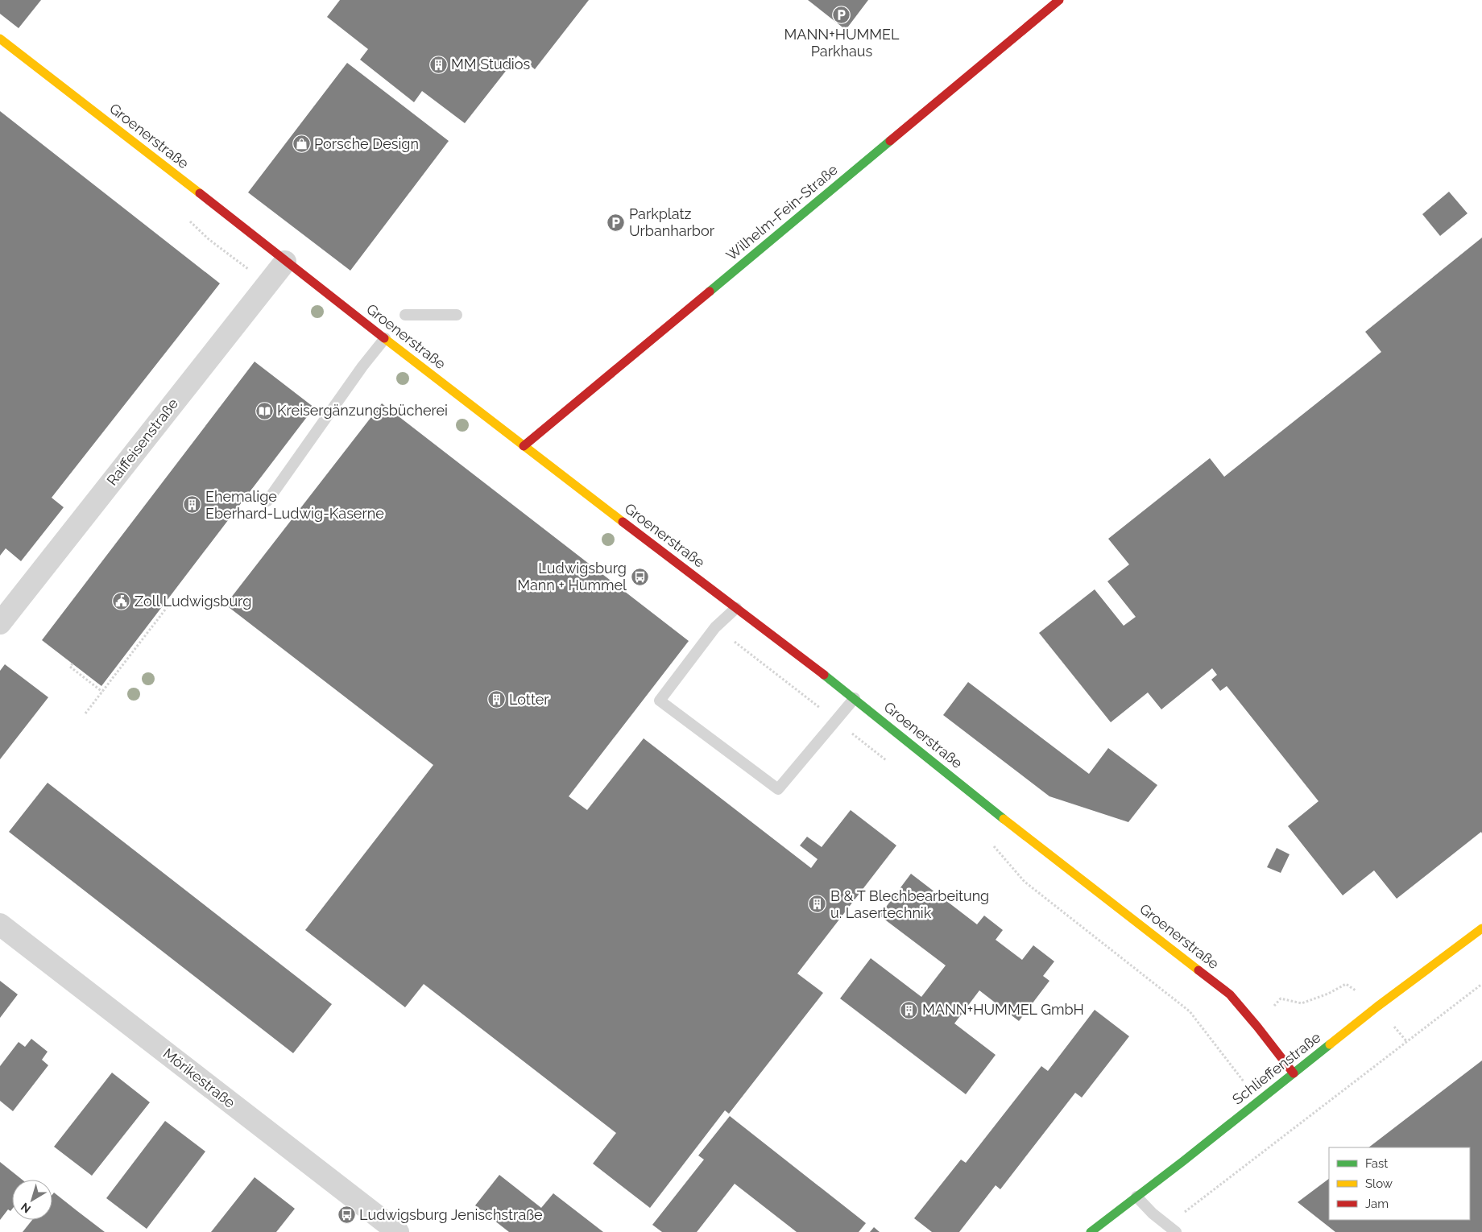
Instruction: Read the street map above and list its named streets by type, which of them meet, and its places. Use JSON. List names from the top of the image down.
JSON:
{
  "streets": {
    "street": [
      "Groenerstraße",
      "Wilhelm-Fein-Straße",
      "Raiffeisenstraße",
      "Schlieffenstraße",
      "Mörikestraße"
    ]
  },
  "crossings": [
    ["Groenerstraße", "Wilhelm-Fein-Straße"],
    ["Groenerstraße", "Raiffeisenstraße"],
    ["Groenerstraße", "Schlieffenstraße"]
  ],
  "places": {
    "parking": ["MANN+HUMMEL Parkhaus", "Parkplatz Urbanharbor"],
    "building": [
      "MM Studios",
      "Ehemalige Eberhard-Ludwig-Kaserne",
      "Lotter",
      "B & T Blechbearbeitung u. Lasertechnik",
      "MANN+HUMMEL GmbH"
    ],
    "shop": ["Porsche Design"],
    "library": ["Kreisergänzungsbücherei"],
    "bus stop": ["Ludwigsburg Mann + Hummel", "Ludwigsburg Jenischstraße"],
    "public building": ["Zoll Ludwigsburg"]
  },
  "legend": ["Fast", "Slow", "Jam"],
  "north": "bottom left"
}
